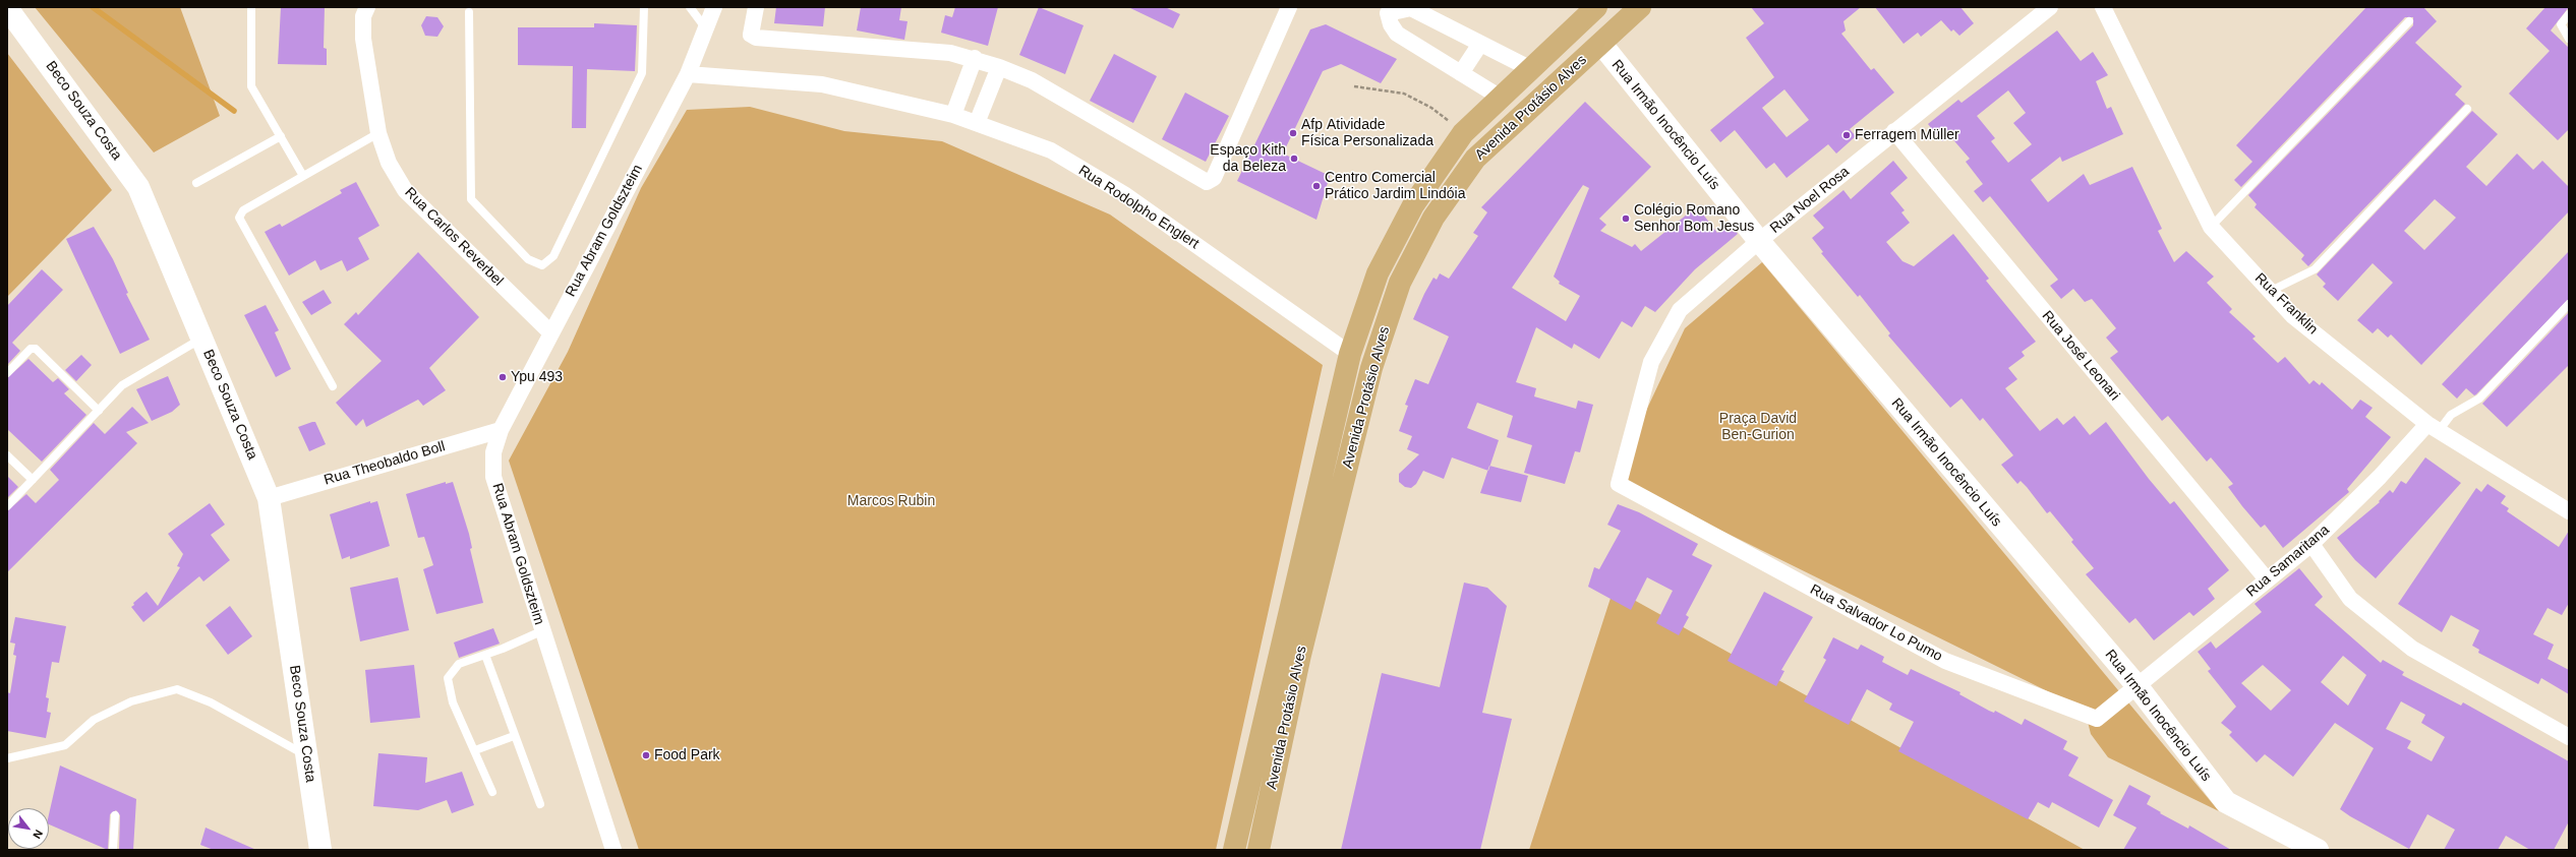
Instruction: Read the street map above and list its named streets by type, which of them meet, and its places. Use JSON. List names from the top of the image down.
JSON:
{
  "streets": {
    "main road": ["Avenida Protásio Alves"],
    "street": [
      "Beco Souza Costa",
      "Rua Irmão Inocêncio Luís",
      "Rua Noel Rosa",
      "Rua Rodolpho Englert",
      "Rua Abram Goldszteim",
      "Rua Carlos Reverbel",
      "Rua Franklin",
      "Rua José Leonari",
      "Rua Theobaldo Boll",
      "Rua Samaritana",
      "Rua Salvador Lo Pumo"
    ]
  },
  "crossings": [
    ["Avenida Protásio Alves", "Rua Irmão Inocêncio Luís"],
    ["Avenida Protásio Alves", "Rua Rodolpho Englert"],
    ["Beco Souza Costa", "Rua Theobaldo Boll"],
    ["Rua Irmão Inocêncio Luís", "Rua Noel Rosa"],
    ["Rua Irmão Inocêncio Luís", "Rua Samaritana"],
    ["Rua Irmão Inocêncio Luís", "Rua Salvador Lo Pumo"],
    ["Rua Noel Rosa", "Rua José Leonari"],
    ["Rua Noel Rosa", "Rua Salvador Lo Pumo"],
    ["Rua Rodolpho Englert", "Rua Abram Goldszteim"],
    ["Rua Abram Goldszteim", "Rua Carlos Reverbel"],
    ["Rua Abram Goldszteim", "Rua Theobaldo Boll"],
    ["Rua Franklin", "Rua Samaritana"],
    ["Rua José Leonari", "Rua Samaritana"],
    ["Rua Samaritana", "Rua Salvador Lo Pumo"]
  ],
  "parks": ["Praça David Ben-Gurion", "Marcos Rubin"],
  "places": [
    "Afp Atividade Física Personalizada",
    "Ferragem Müller",
    "Espaço Kith da Beleza",
    "Centro Comercial Prático Jardim Lindóia",
    "Colégio Romano Senhor Bom Jesus",
    "Ypu 493",
    "Food Park"
  ],
  "north": "bottom right"
}
